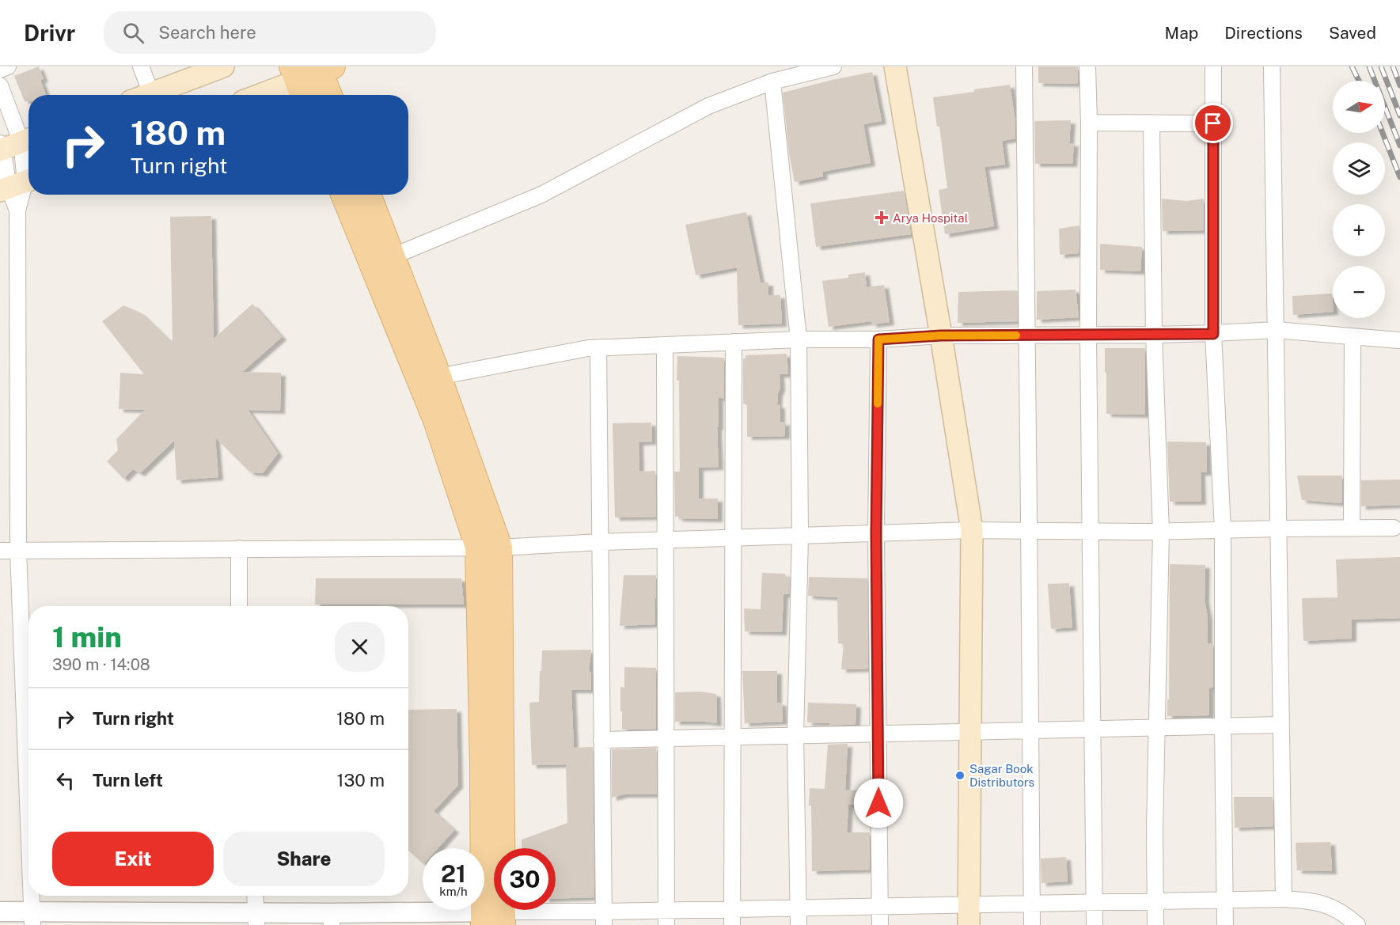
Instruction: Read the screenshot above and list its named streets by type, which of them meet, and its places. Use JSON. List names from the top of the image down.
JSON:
{
  "places": {
    "health": ["Arya Hospital"],
    "other": ["Sagar Book Distributors"]
  },
  "north": "right",
  "page": {
    "header": "Drivr",
    "search": "Search here",
    "nav": ["Map", "Directions", "Saved"],
    "map_buttons": ["+", "−"],
    "turn": ["180 m", "Turn right"],
    "heading": ["1 min", "390 m · 14:08"],
    "list": [
      {
        "name": "Turn right",
        "value": "180 m"
      },
      {
        "name": "Turn left",
        "value": "130 m"
      }
    ],
    "buttons": ["Exit", "Share"],
    "speed": "21 km/h",
    "limit": "30"
  }
}
